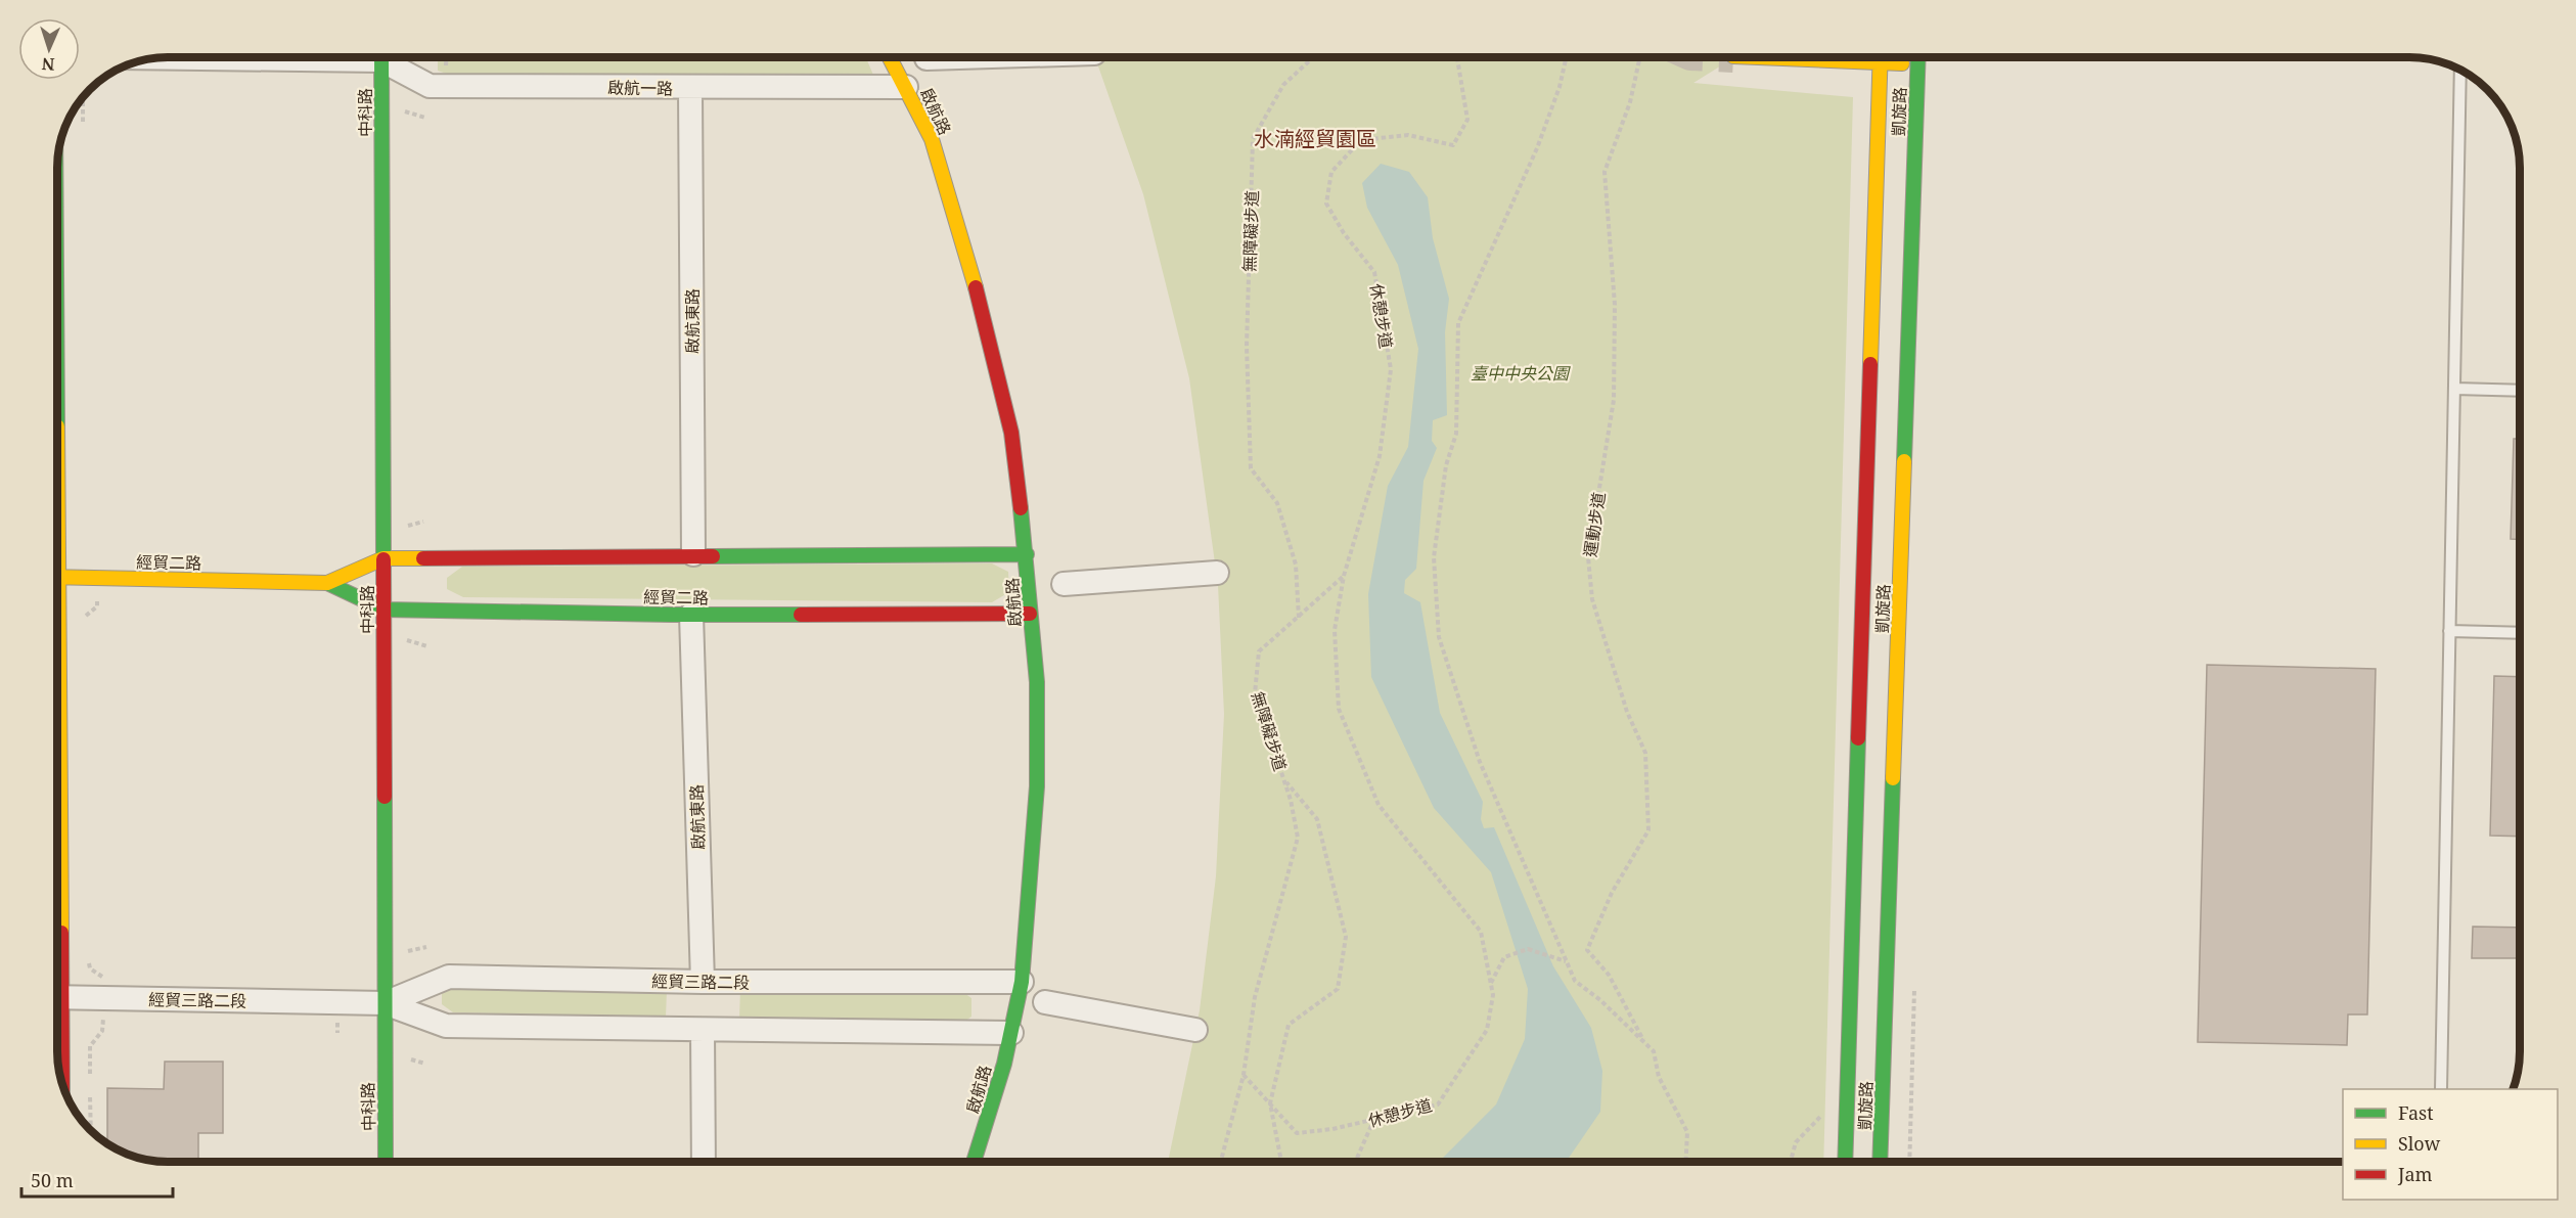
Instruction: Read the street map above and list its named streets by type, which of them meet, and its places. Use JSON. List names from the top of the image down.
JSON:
{
  "streets": {
    "street": [
      "啟航一路",
      "啟航路",
      "凱旋路",
      "中科路",
      "啟航東路",
      "經貿二路",
      "經貿三路二段"
    ],
    "path": ["無障礙步道", "休憩步道", "運動步道"]
  },
  "crossings": [
    ["啟航一路", "啟航路"],
    ["啟航一路", "啟航東路"],
    ["啟航路", "經貿二路"],
    ["啟航路", "經貿三路二段"],
    ["中科路", "經貿二路"],
    ["中科路", "經貿三路二段"],
    ["無障礙步道", "休憩步道"],
    ["啟航東路", "經貿二路"],
    ["啟航東路", "經貿三路二段"]
  ],
  "districts": ["水湳經貿園區"],
  "parks": ["臺中中央公園"],
  "legend": ["Fast", "Slow", "Jam"],
  "scale_bar": "50 m",
  "north": "bottom"
}
